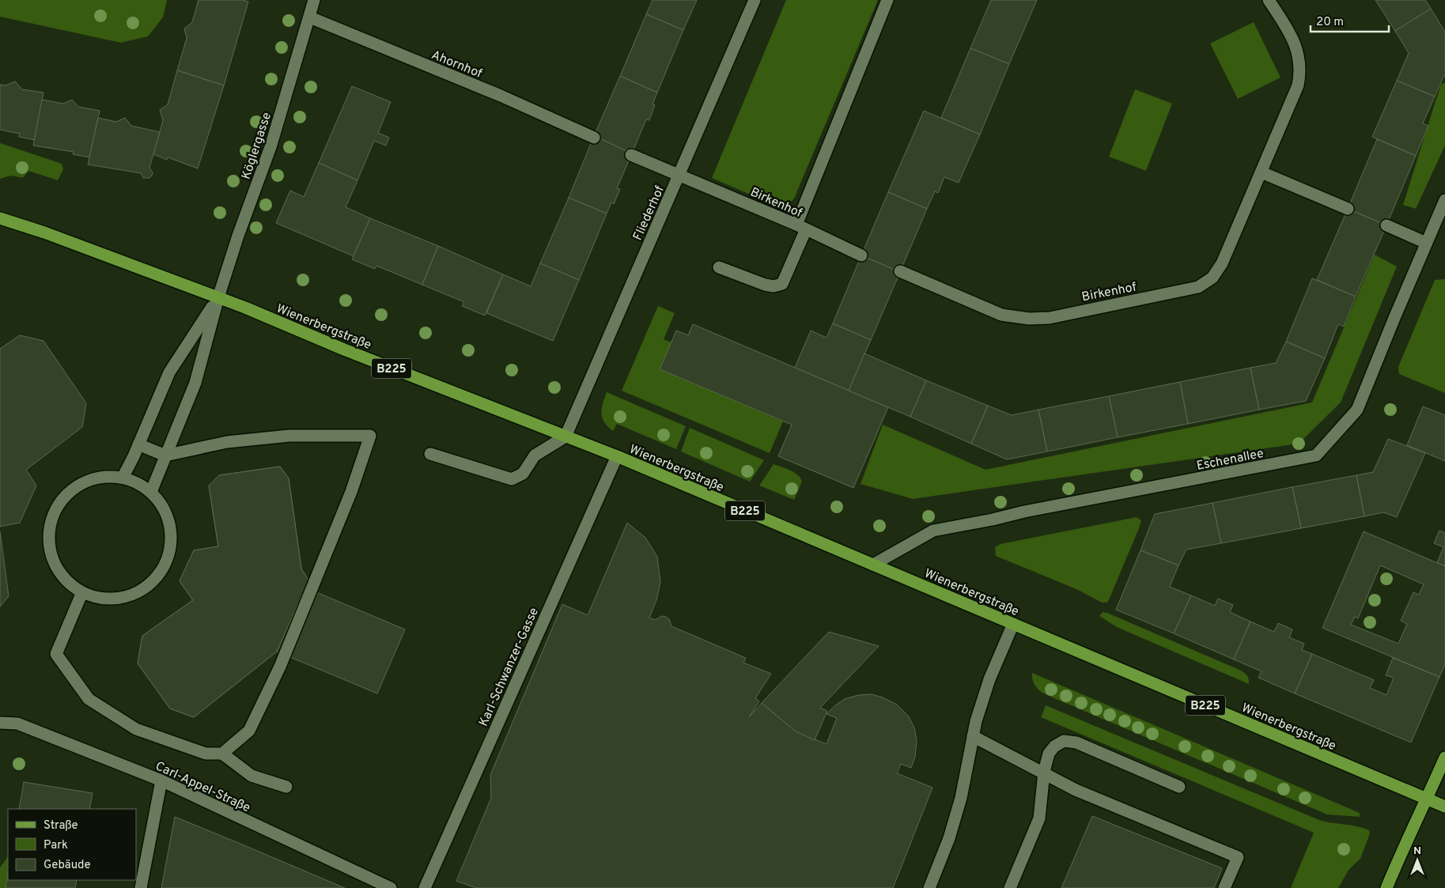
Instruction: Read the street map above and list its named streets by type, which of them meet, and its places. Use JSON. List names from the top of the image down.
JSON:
{
  "streets": {
    "main road": ["Wienerbergstraße", "B225"],
    "street": [
      "Ahornhof",
      "Köglergasse",
      "Birkenhof",
      "Fliederhof",
      "Eschenallee",
      "Karl-Schwanzer-Gasse",
      "Carl-Appel-Straße"
    ]
  },
  "crossings": [
    ["Ahornhof", "Köglergasse"],
    ["Köglergasse", "Wienerbergstraße"],
    ["Birkenhof", "Fliederhof"],
    ["Fliederhof", "Wienerbergstraße"],
    ["Wienerbergstraße", "Eschenallee"],
    ["Wienerbergstraße", "Karl-Schwanzer-Gasse"]
  ],
  "legend": ["Straße", "Park", "Gebäude"],
  "scale_bar": "20 m",
  "north": "top"
}
